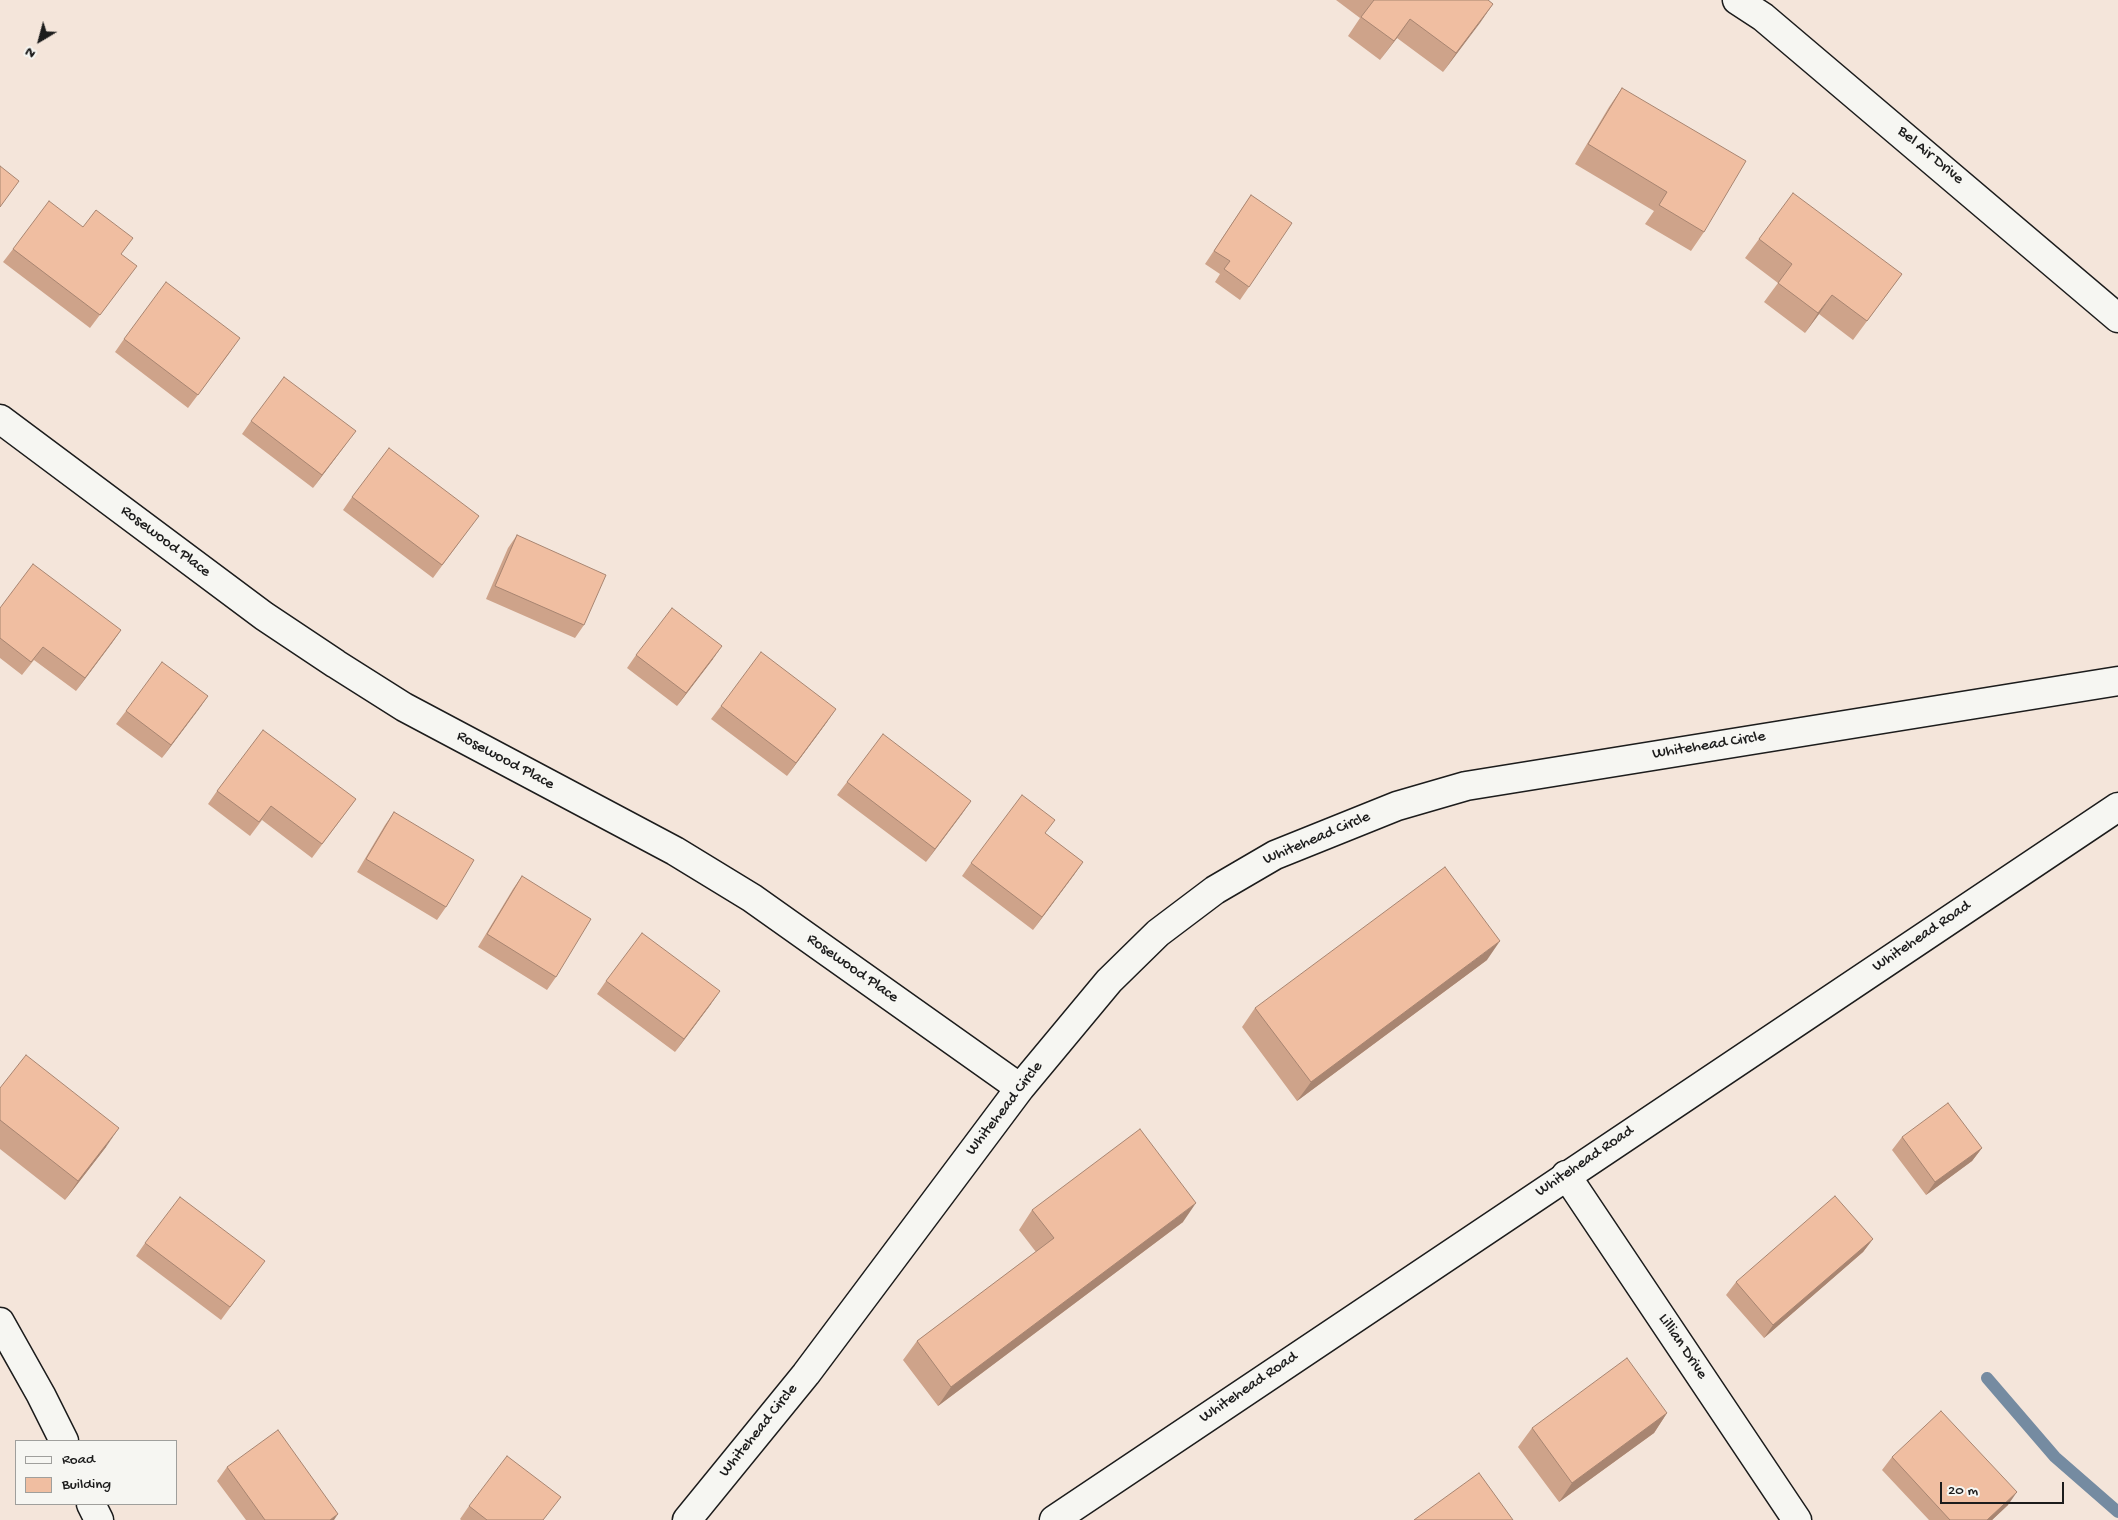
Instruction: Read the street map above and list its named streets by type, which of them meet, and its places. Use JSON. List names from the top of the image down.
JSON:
{
  "streets": {
    "street": [
      "Bel Air Drive",
      "Rosewood Place",
      "Whitehead Circle",
      "Whitehead Road",
      "Lillian Drive"
    ]
  },
  "crossings": [
    ["Rosewood Place", "Whitehead Circle"],
    ["Whitehead Road", "Lillian Drive"]
  ],
  "legend": ["Road", "Building"],
  "scale_bar": "20 m",
  "north": "bottom left"
}
